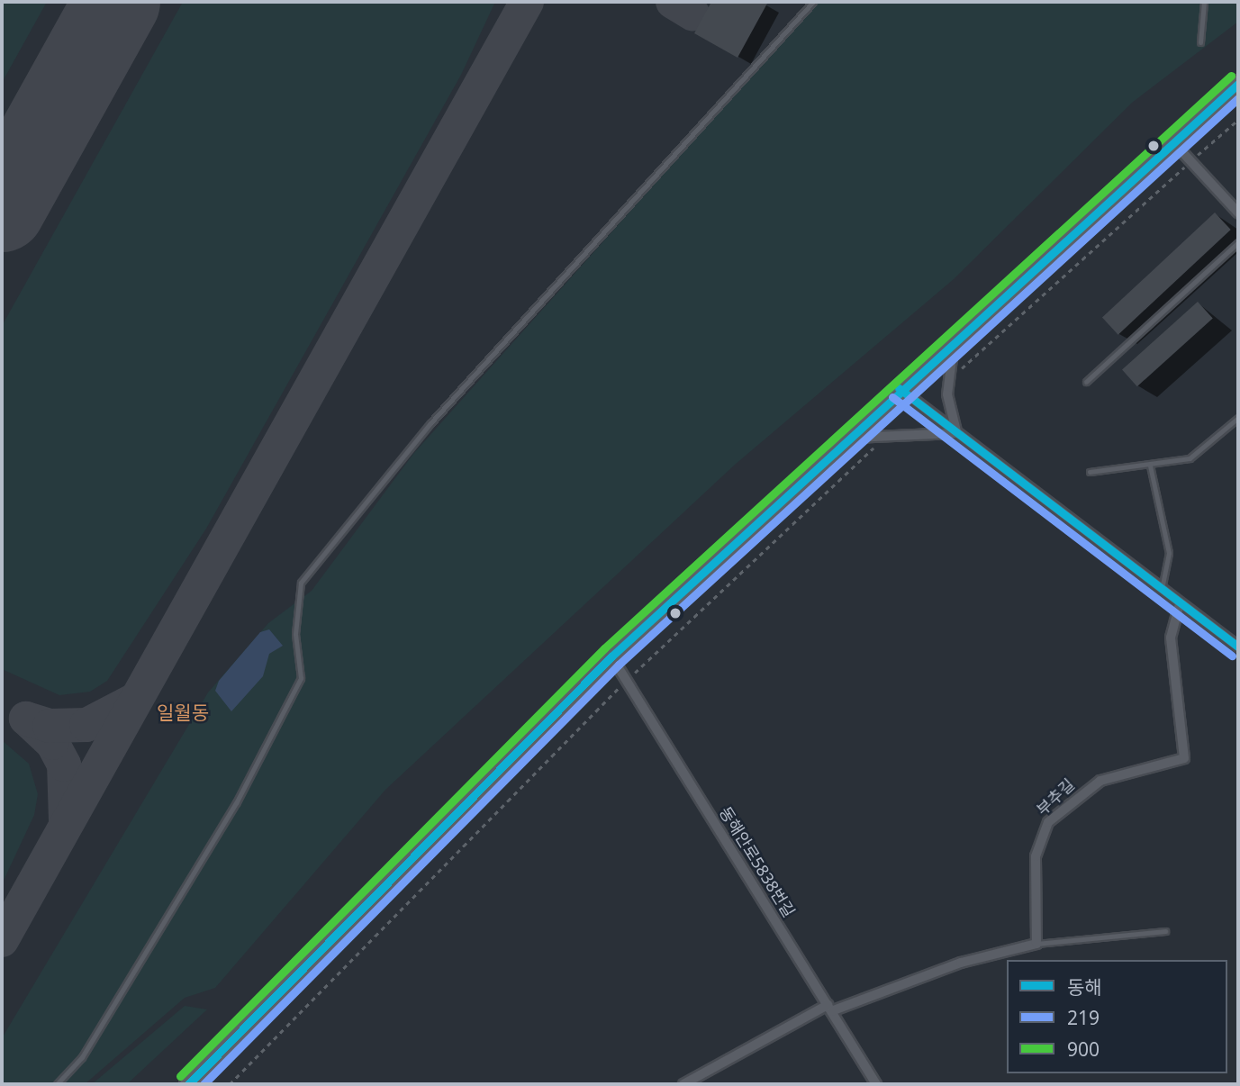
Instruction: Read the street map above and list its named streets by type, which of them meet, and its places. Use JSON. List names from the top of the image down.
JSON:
{
  "streets": {
    "street": ["부추길", "동해안로5838번길"]
  },
  "districts": ["일월동"],
  "lines": ["transit line 900", "transit line 동해", "transit line 219"],
  "legend": ["동해", "219", "900"]
}
